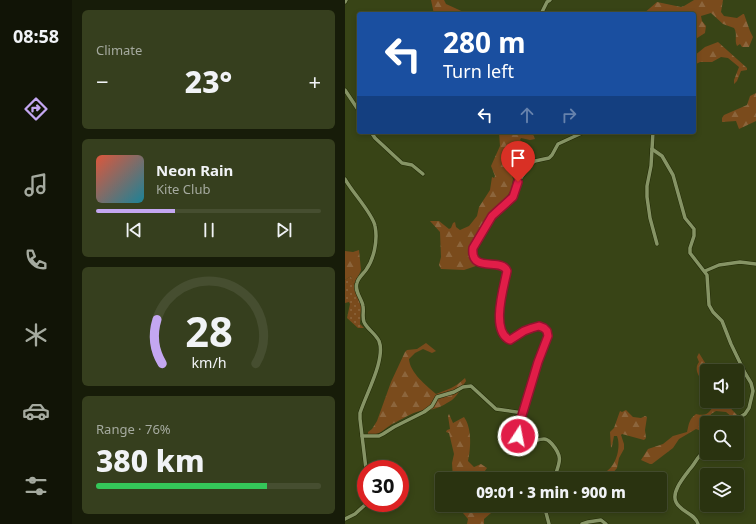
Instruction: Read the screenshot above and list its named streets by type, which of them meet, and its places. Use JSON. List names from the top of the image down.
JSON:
{
  "page": {
    "tabs": "08:58",
    "tile": [
      "Climate",
      ["Range · 76%", "380 km"]
    ],
    "turn": ["280 m", "Turn left"],
    "heat": ["−", "23°", "+"],
    "song": ["Neon Rain", "Kite Club"],
    "limit": "30",
    "trip": "09:01 · 3 min · 900 m",
    "gauge": ["28", "km/h"]
  }
}
